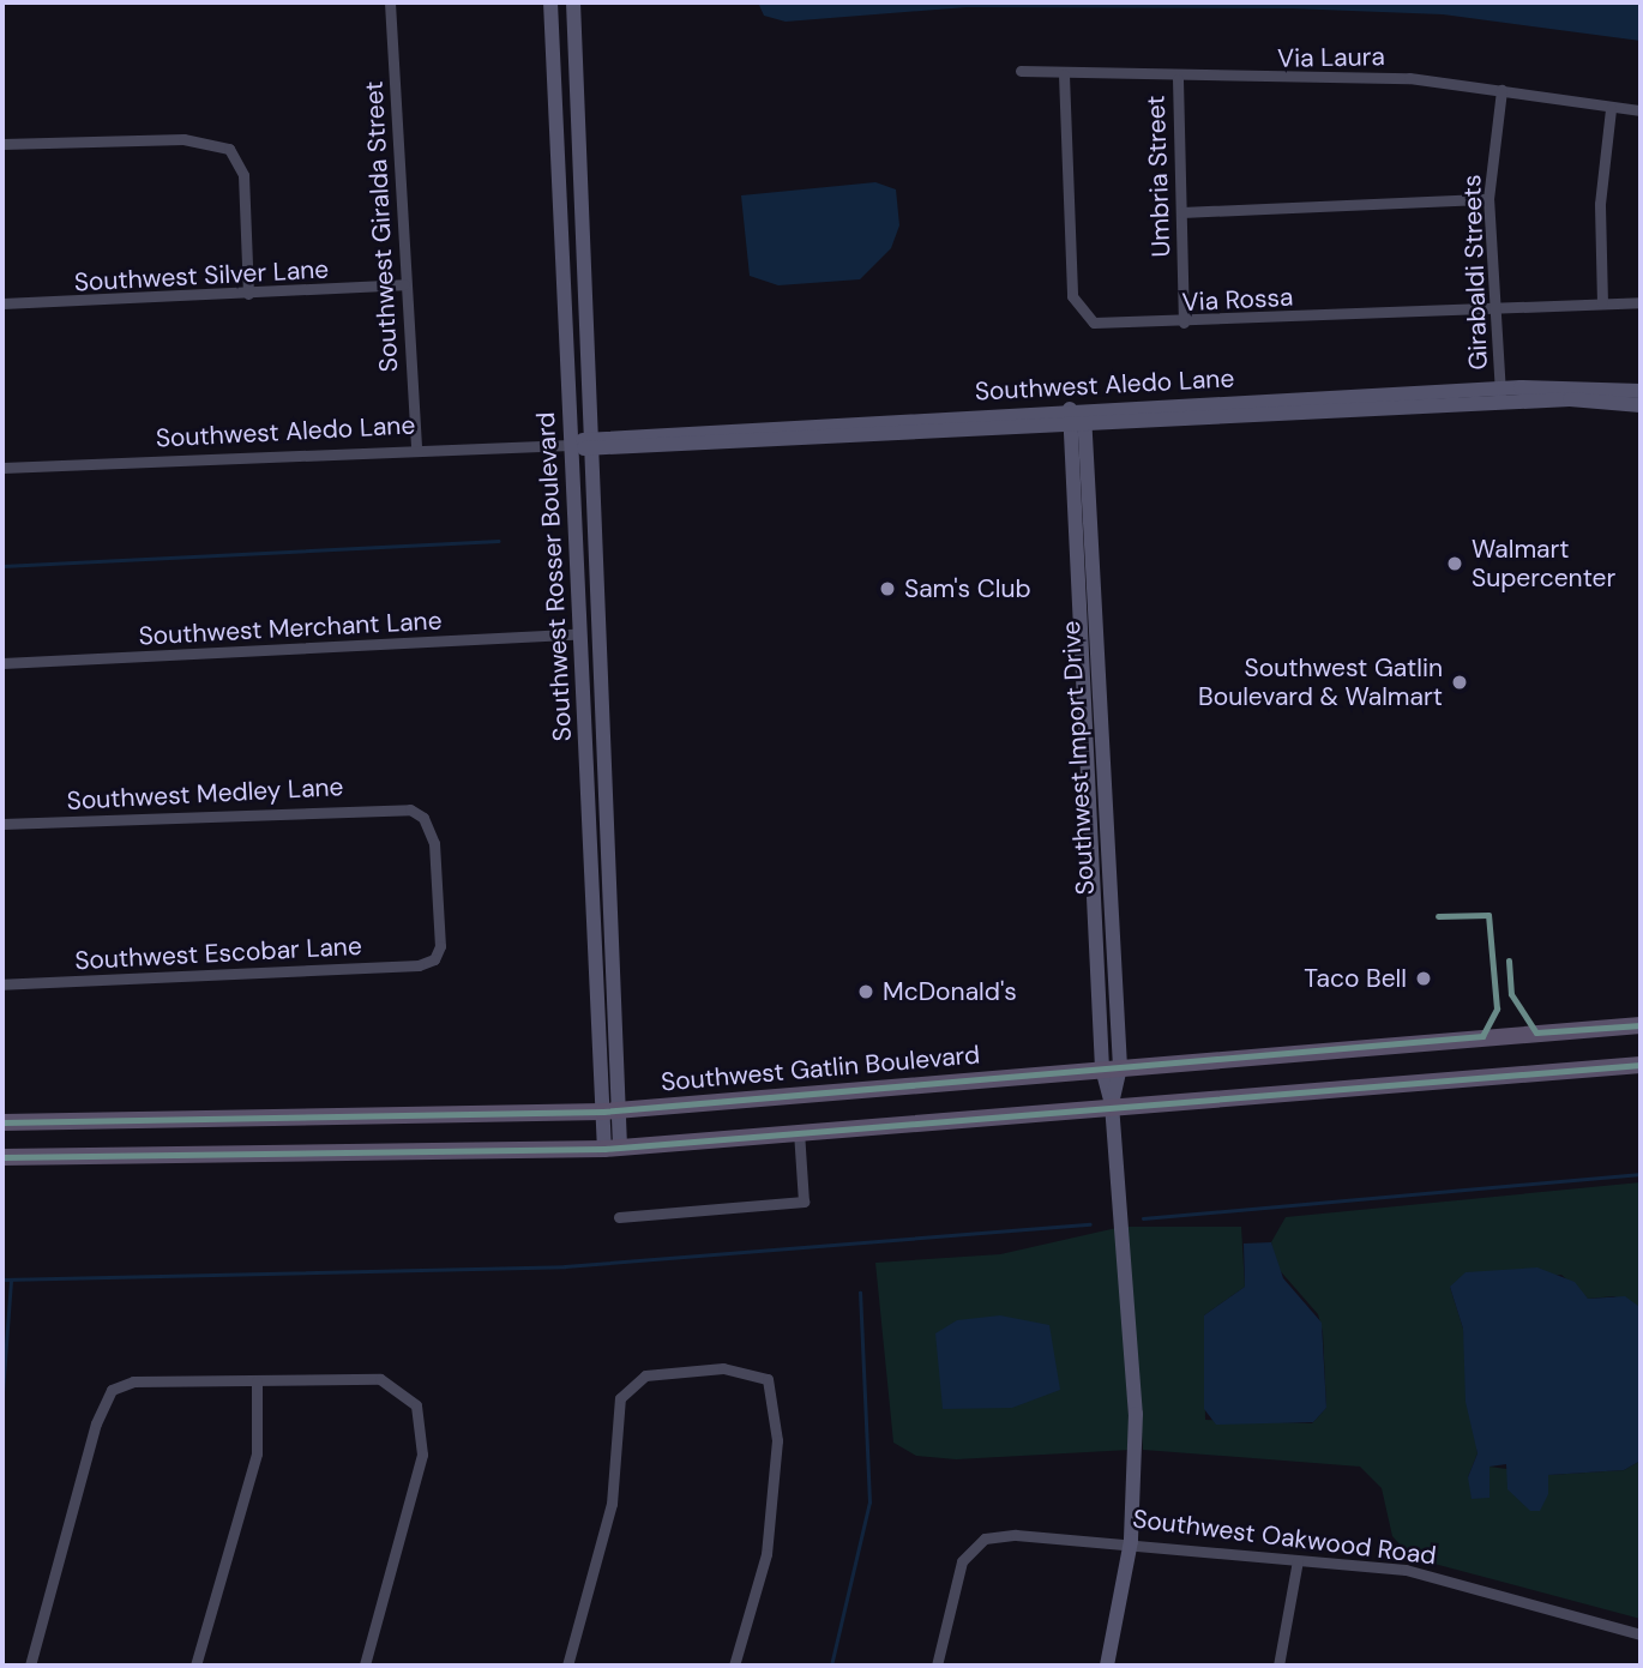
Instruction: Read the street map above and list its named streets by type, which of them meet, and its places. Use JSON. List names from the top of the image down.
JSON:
{
  "streets": {
    "main road": ["Southwest Gatlin Boulevard"],
    "street": [
      "Via Laura",
      "Umbria Street",
      "Southwest Giralda Street",
      "Girabaldi Streets",
      "Southwest Silver Lane",
      "Via Rossa",
      "Southwest Aledo Lane",
      "Southwest Rosser Boulevard",
      "Southwest Merchant Lane",
      "Southwest Import Drive",
      "Southwest Medley Lane",
      "Southwest Escobar Lane",
      "Southwest Oakwood Road"
    ]
  },
  "crossings": [
    ["Via Laura", "Umbria Street"],
    ["Via Laura", "Girabaldi Streets"],
    ["Via Laura", "Via Rossa"],
    ["Umbria Street", "Via Rossa"],
    ["Southwest Giralda Street", "Southwest Silver Lane"],
    ["Southwest Giralda Street", "Southwest Aledo Lane"],
    ["Girabaldi Streets", "Via Rossa"],
    ["Girabaldi Streets", "Southwest Aledo Lane"],
    ["Southwest Aledo Lane", "Southwest Rosser Boulevard"],
    ["Southwest Aledo Lane", "Southwest Import Drive"],
    ["Southwest Rosser Boulevard", "Southwest Merchant Lane"],
    ["Southwest Rosser Boulevard", "Southwest Gatlin Boulevard"],
    ["Southwest Import Drive", "Southwest Gatlin Boulevard"],
    ["Southwest Import Drive", "Southwest Oakwood Road"],
    ["Southwest Medley Lane", "Southwest Escobar Lane"]
  ],
  "places": [
    "Walmart Supercenter",
    "Sam's Club",
    "Southwest Gatlin Boulevard & Walmart",
    "Taco Bell",
    "McDonald's"
  ]
}
